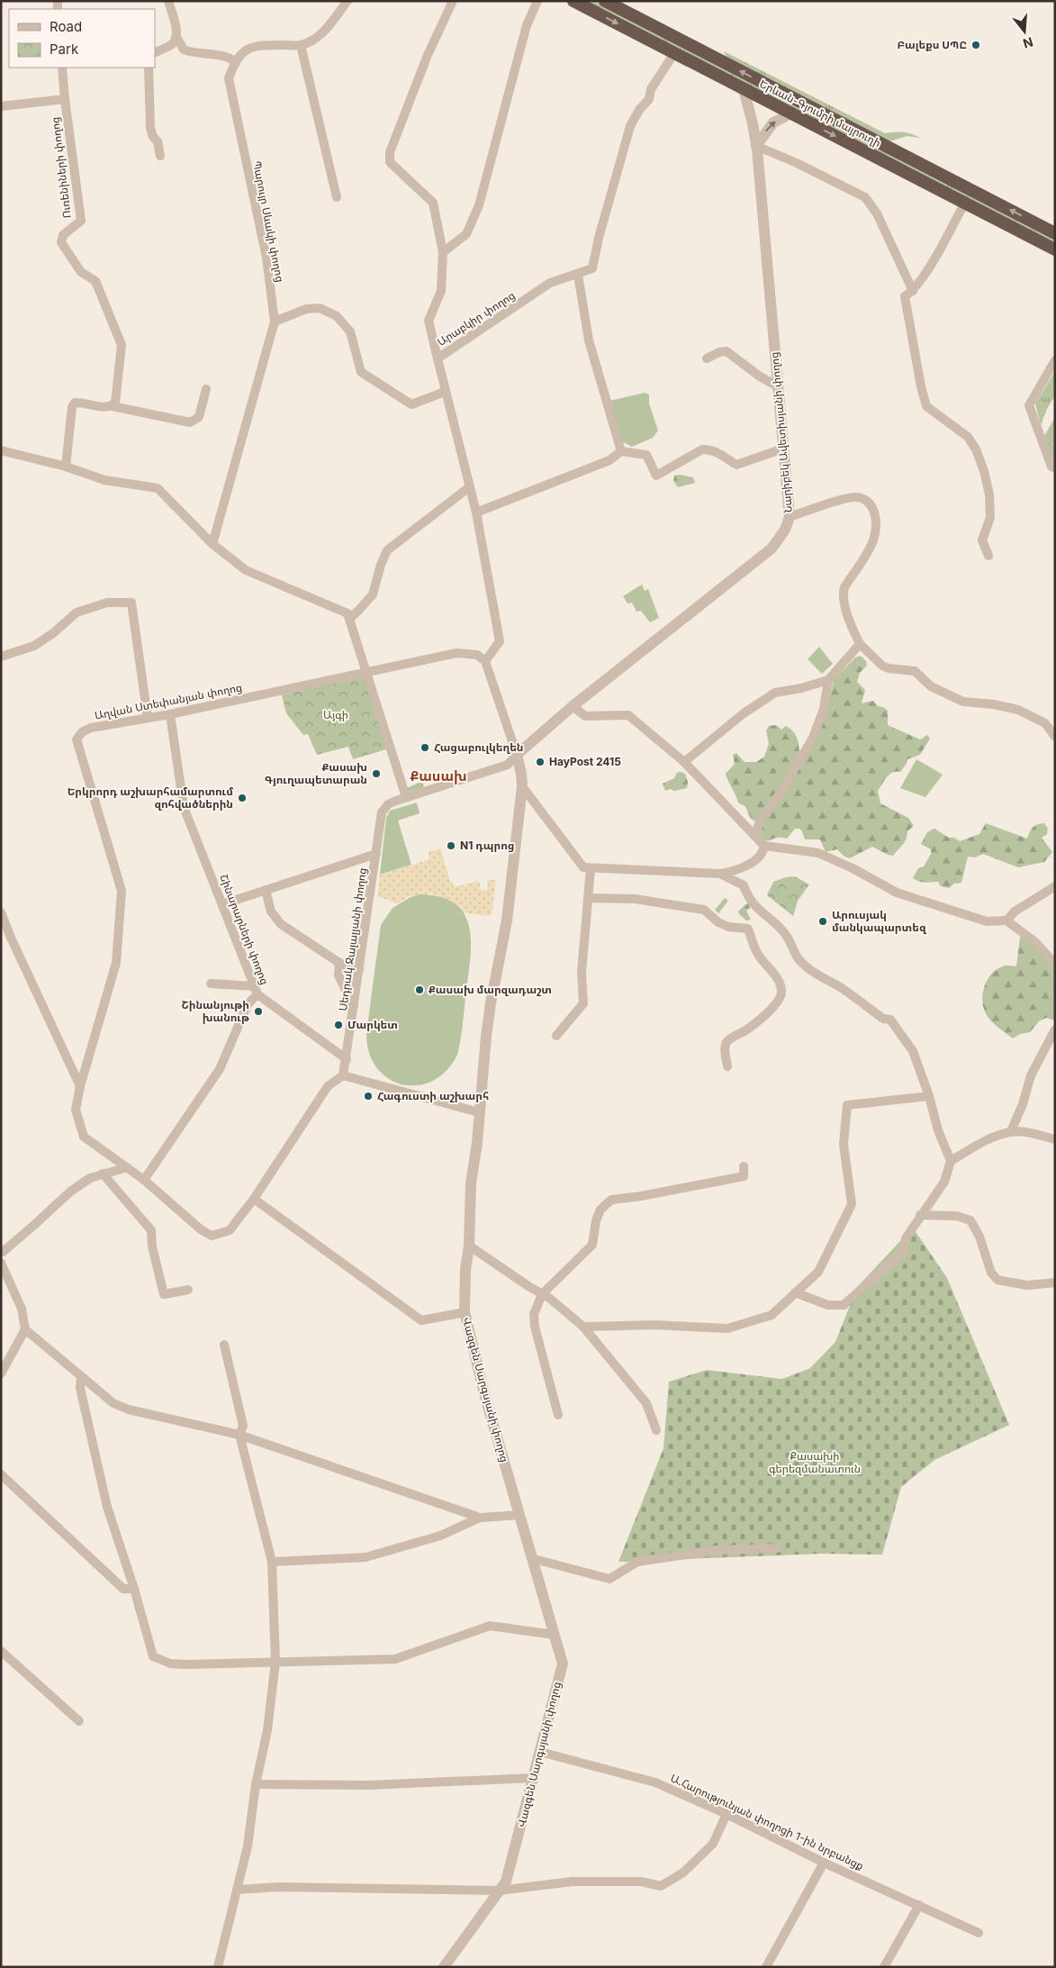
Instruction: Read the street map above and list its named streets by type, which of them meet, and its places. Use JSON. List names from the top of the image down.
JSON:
{
  "streets": {
    "highway": ["Երևան-Գյումրի մայրուղի"],
    "street": [
      "Ուռենիների փողոց",
      "Պարույր Սևակի փողոց",
      "Արաբկիր փողոց",
      "Նարիբեկ Ավետիսյանի փողոց",
      "Աղվան Ստեփանյան փողոց",
      "Շինարարների փողոց",
      "Սեդրակ Ջալալյանի փողոց",
      "Վազգեն Սարգսյանի փողոց",
      "Ա.Հարությունյան փողոցի 1-ին նրբանցք"
    ]
  },
  "crossings": [
    ["Երևան-Գյումրի մայրուղի", "Արաբկիր փողոց"],
    ["Երևան-Գյումրի մայրուղի", "Նարիբեկ Ավետիսյանի փողոց"],
    ["Արաբկիր փողոց", "Աղվան Ստեփանյան փողոց"],
    ["Նարիբեկ Ավետիսյանի փողոց", "Սեդրակ Ջալալյանի փողոց"],
    ["Նարիբեկ Ավետիսյանի փողոց", "Վազգեն Սարգսյանի փողոց"],
    ["Աղվան Ստեփանյան փողոց", "Շինարարների փողոց"],
    ["Սեդրակ Ջալալյանի փողոց", "Վազգեն Սարգսյանի փողոց"],
    ["Վազգեն Սարգսյանի փողոց", "Ա.Հարությունյան փողոցի 1-ին նրբանցք"]
  ],
  "districts": ["Քասախ"],
  "parks": ["Այգի", "Քասախի գերեզմանատուն"],
  "places": [
    "Բալեքս ՍՊԸ",
    "Հացաբուլկեղեն",
    "HayPost 2415",
    "Քասախ Գյուղապետարան",
    "Երկրորդ աշխարհամարտում զոհվածներին",
    "N1 դպրոց",
    "Արուսյակ մանկապարտեզ",
    "Քասախ մարզադաշտ",
    "Շինանյութի խանութ",
    "Մարկետ",
    "Հագուստի աշխարհ"
  ],
  "legend": ["Road", "Park"],
  "north": "bottom"
}
